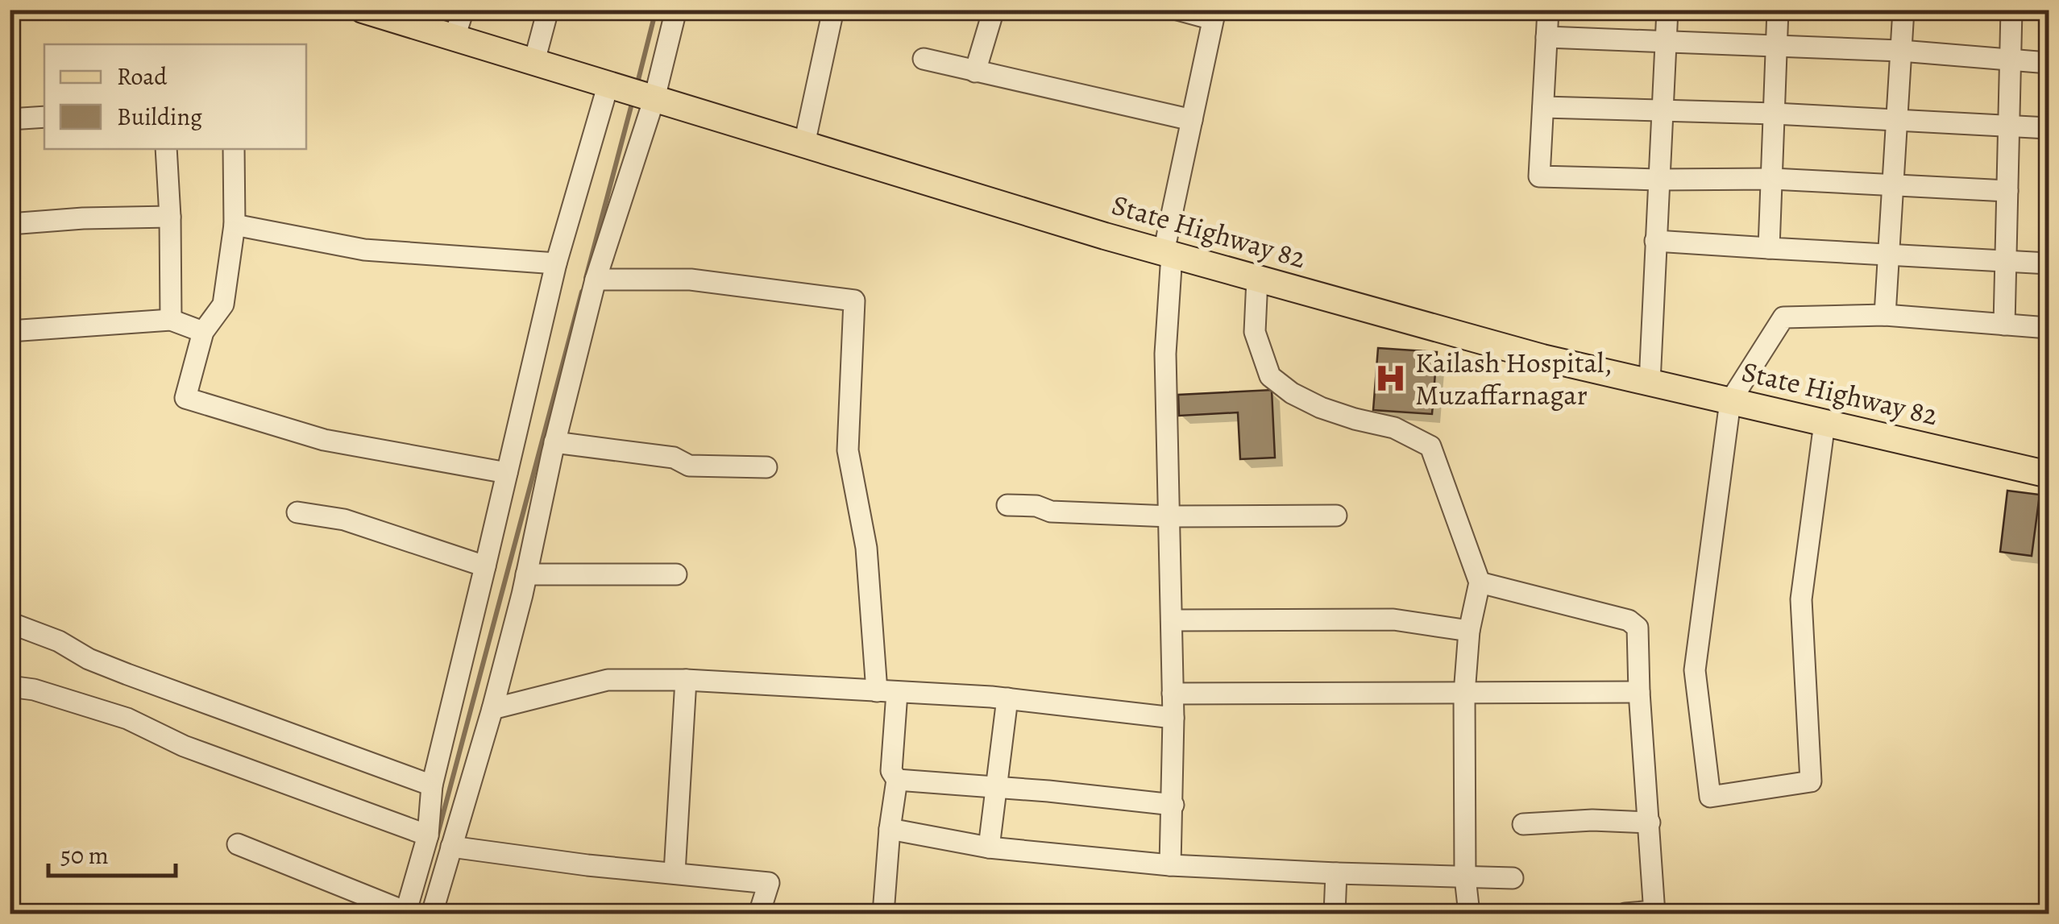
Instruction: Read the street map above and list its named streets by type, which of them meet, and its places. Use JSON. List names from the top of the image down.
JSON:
{
  "streets": {
    "main road": ["State Highway 82"]
  },
  "places": {
    "hospital": ["Kailash Hospital, Muzaffarnagar"]
  },
  "legend": ["Road", "Building"],
  "scale_bar": "50 m"
}
